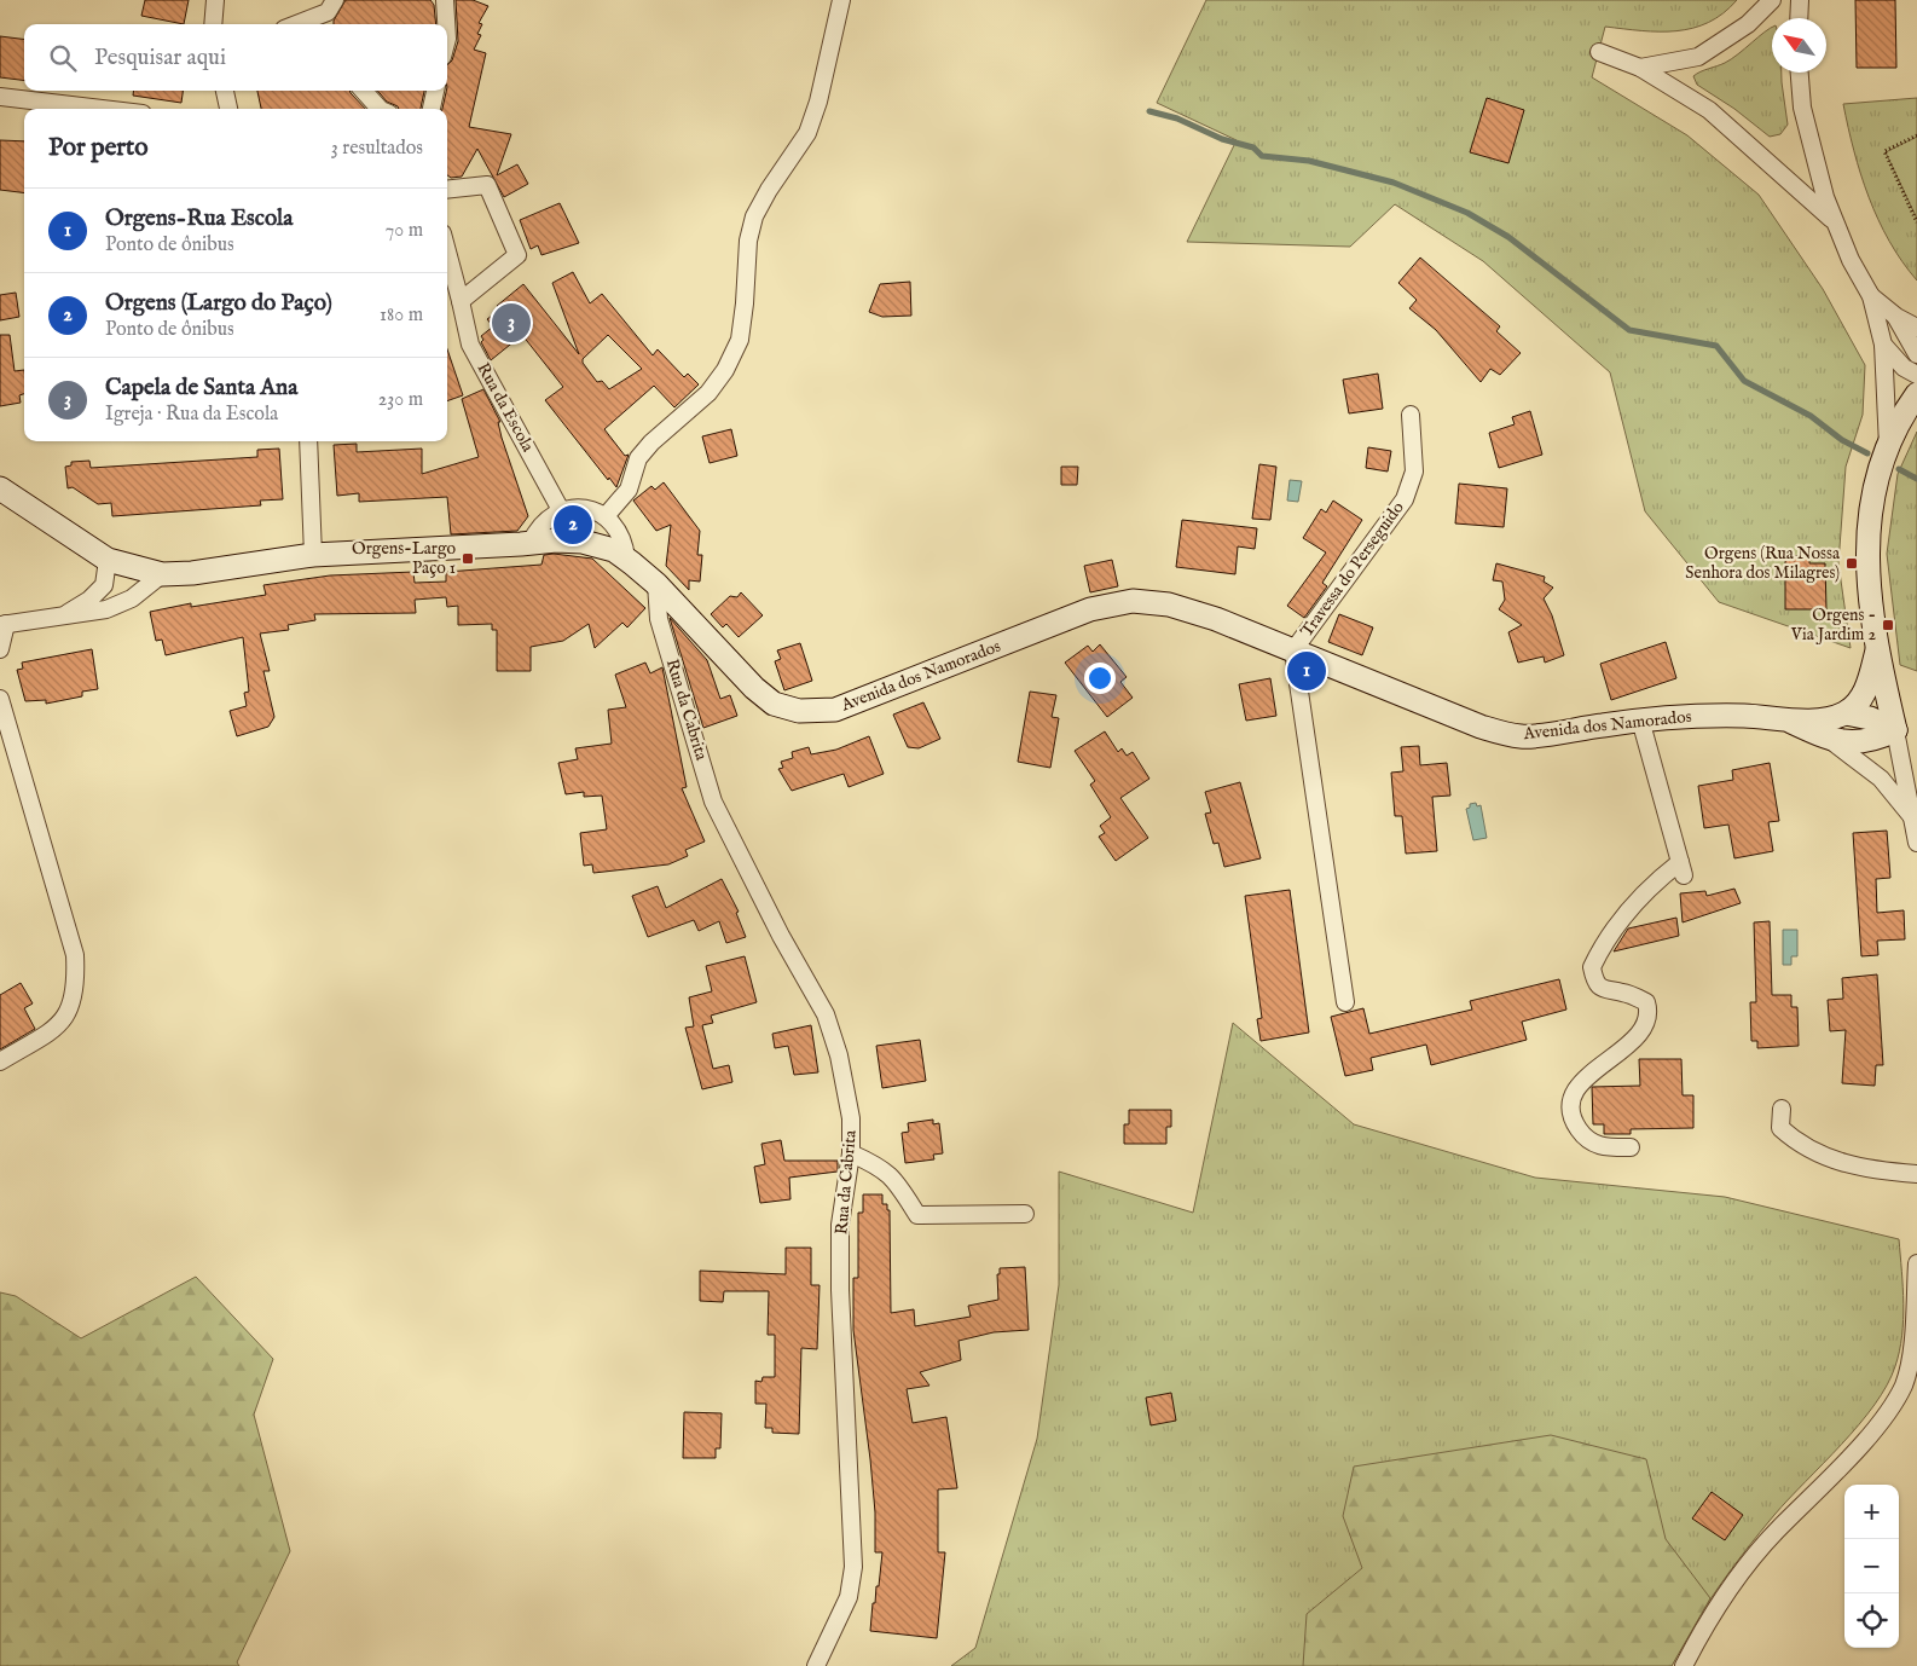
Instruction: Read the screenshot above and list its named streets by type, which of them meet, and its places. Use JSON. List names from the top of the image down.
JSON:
{
  "streets": {
    "street": [
      "Rua da Escola",
      "Travessa do Perseguido",
      "Avenida dos Namorados",
      "Rua da Cabrita"
    ]
  },
  "crossings": [
    ["Travessa do Perseguido", "Avenida dos Namorados"],
    ["Avenida dos Namorados", "Rua da Cabrita"]
  ],
  "places": {
    "transit": ["Orgens-Largo Paço 1", "Orgens (Rua Nossa Senhora dos Milagres)", "Orgens - Via Jardim 2"]
  },
  "north": "top left",
  "page": {
    "search": "Pesquisar aqui",
    "heading": ["Por perto", "3 resultados"],
    "list": [
      {
        "mark": "1",
        "name": "Orgens-Rua Escola",
        "note": "Ponto de ônibus",
        "value": "70 m"
      },
      {
        "mark": "2",
        "name": "Orgens (Largo do Paço)",
        "note": "Ponto de ônibus",
        "value": "180 m"
      },
      {
        "mark": "3",
        "name": "Capela de Santa Ana",
        "note": "Igreja · Rua da Escola",
        "value": "230 m"
      }
    ],
    "pins": ["3", "2", "1"],
    "map_buttons": ["+", "−"]
  }
}
